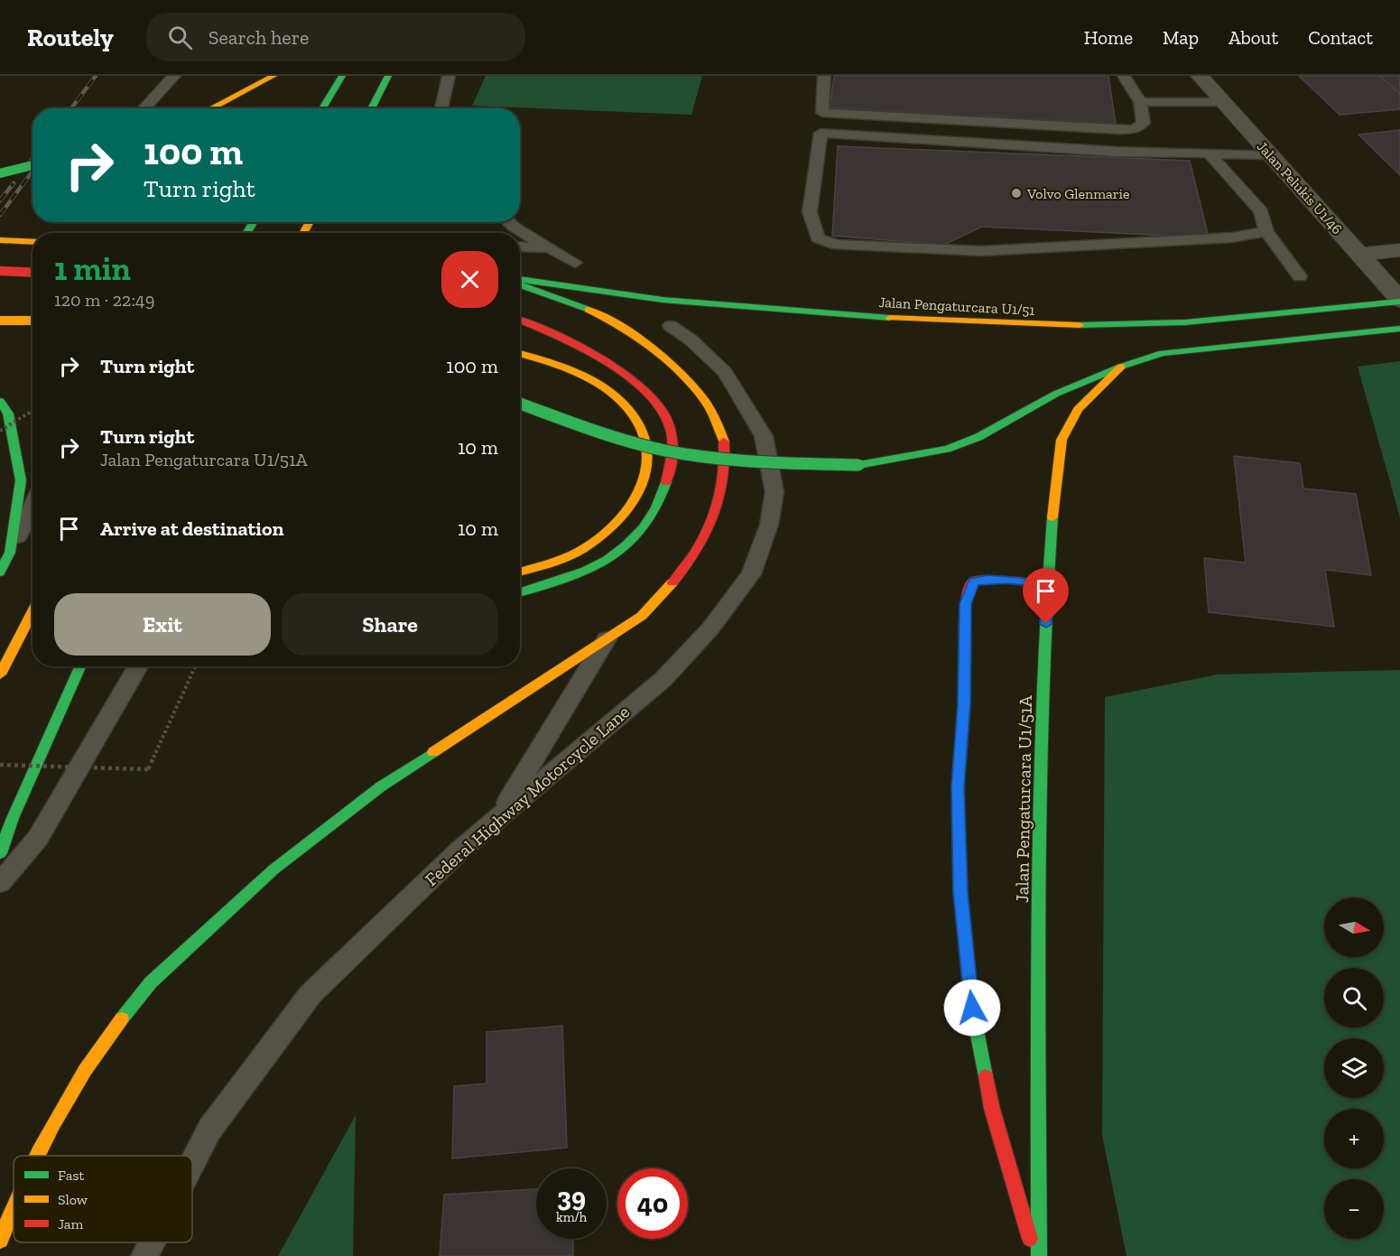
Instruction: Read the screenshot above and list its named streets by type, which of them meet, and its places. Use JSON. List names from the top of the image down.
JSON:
{
  "streets": {
    "main road": ["Jalan Pengaturcara U1/51", "Jalan Pengaturcara U1/51A"],
    "street": ["Jalan Pelukis U1/46"],
    "lane": ["Federal Highway Motorcycle Lane"]
  },
  "crossings": [
    ["Jalan Pelukis U1/46", "Jalan Pengaturcara U1/51"]
  ],
  "places": ["Volvo Glenmarie"],
  "legend": ["Fast", "Slow", "Jam"],
  "north": "right",
  "page": {
    "header": "Routely",
    "search": "Search here",
    "nav": [
      "Home",
      "Map",
      "About",
      "Contact"
    ],
    "turn": ["100 m", "Turn right"],
    "heading": ["1 min", "120 m · 22:49"],
    "list": [
      {
        "name": "Turn right",
        "value": "100 m"
      },
      {
        "name": "Turn right",
        "note": "Jalan Pengaturcara U1/51A",
        "value": "10 m"
      },
      {
        "name": "Arrive at destination",
        "value": "10 m"
      }
    ],
    "buttons": ["Exit", "Share"],
    "map_buttons": ["+", "−"],
    "speed": "39 km/h",
    "limit": "40"
  }
}
